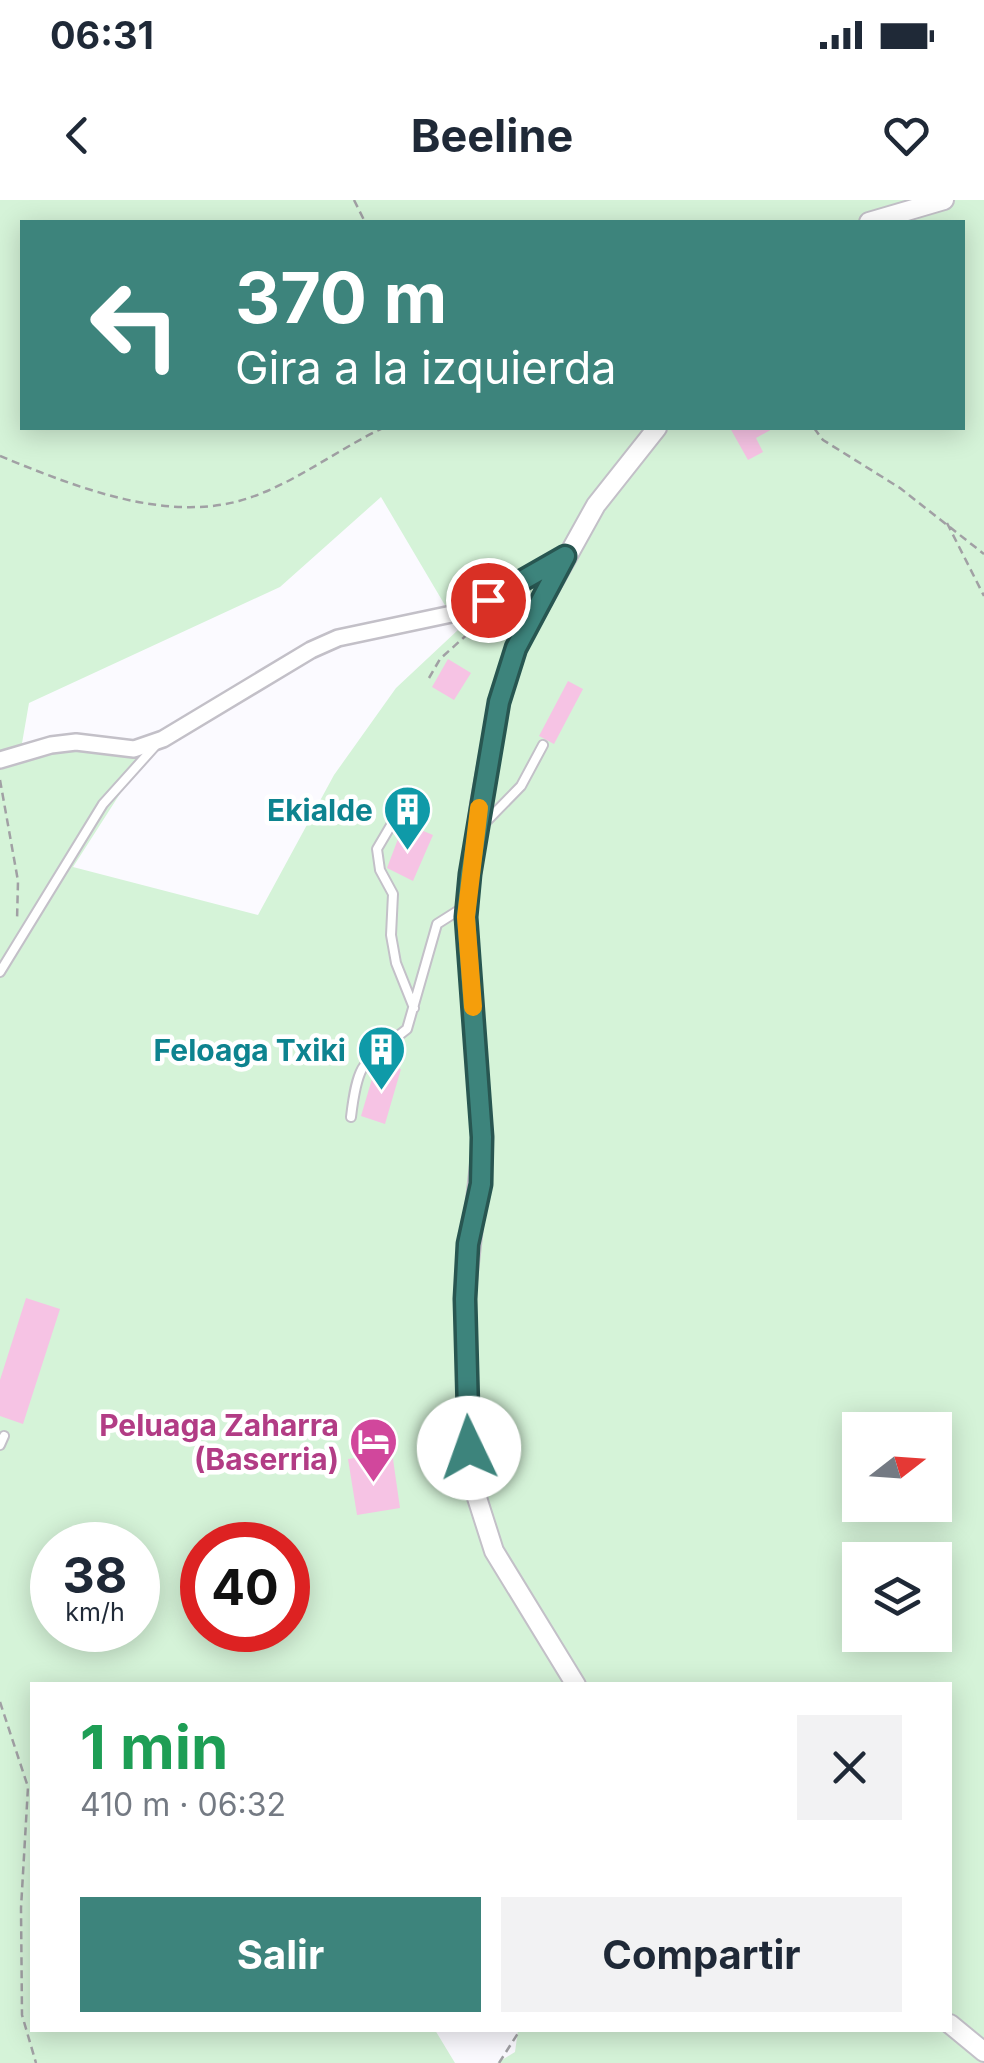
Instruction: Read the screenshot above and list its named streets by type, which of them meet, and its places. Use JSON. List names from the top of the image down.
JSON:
{
  "places": {
    "building": ["Ekialde", "Feloaga Txiki"],
    "hotel": ["Peluaga Zaharra (Baserria)"]
  },
  "north": "right",
  "page": {
    "status": "06:31",
    "header": "Beeline",
    "turn": ["370 m", "Gira a la izquierda"],
    "speed": "38 km/h",
    "limit": "40",
    "heading": ["1 min", "410 m · 06:32"],
    "buttons": ["Salir", "Compartir"]
  }
}
